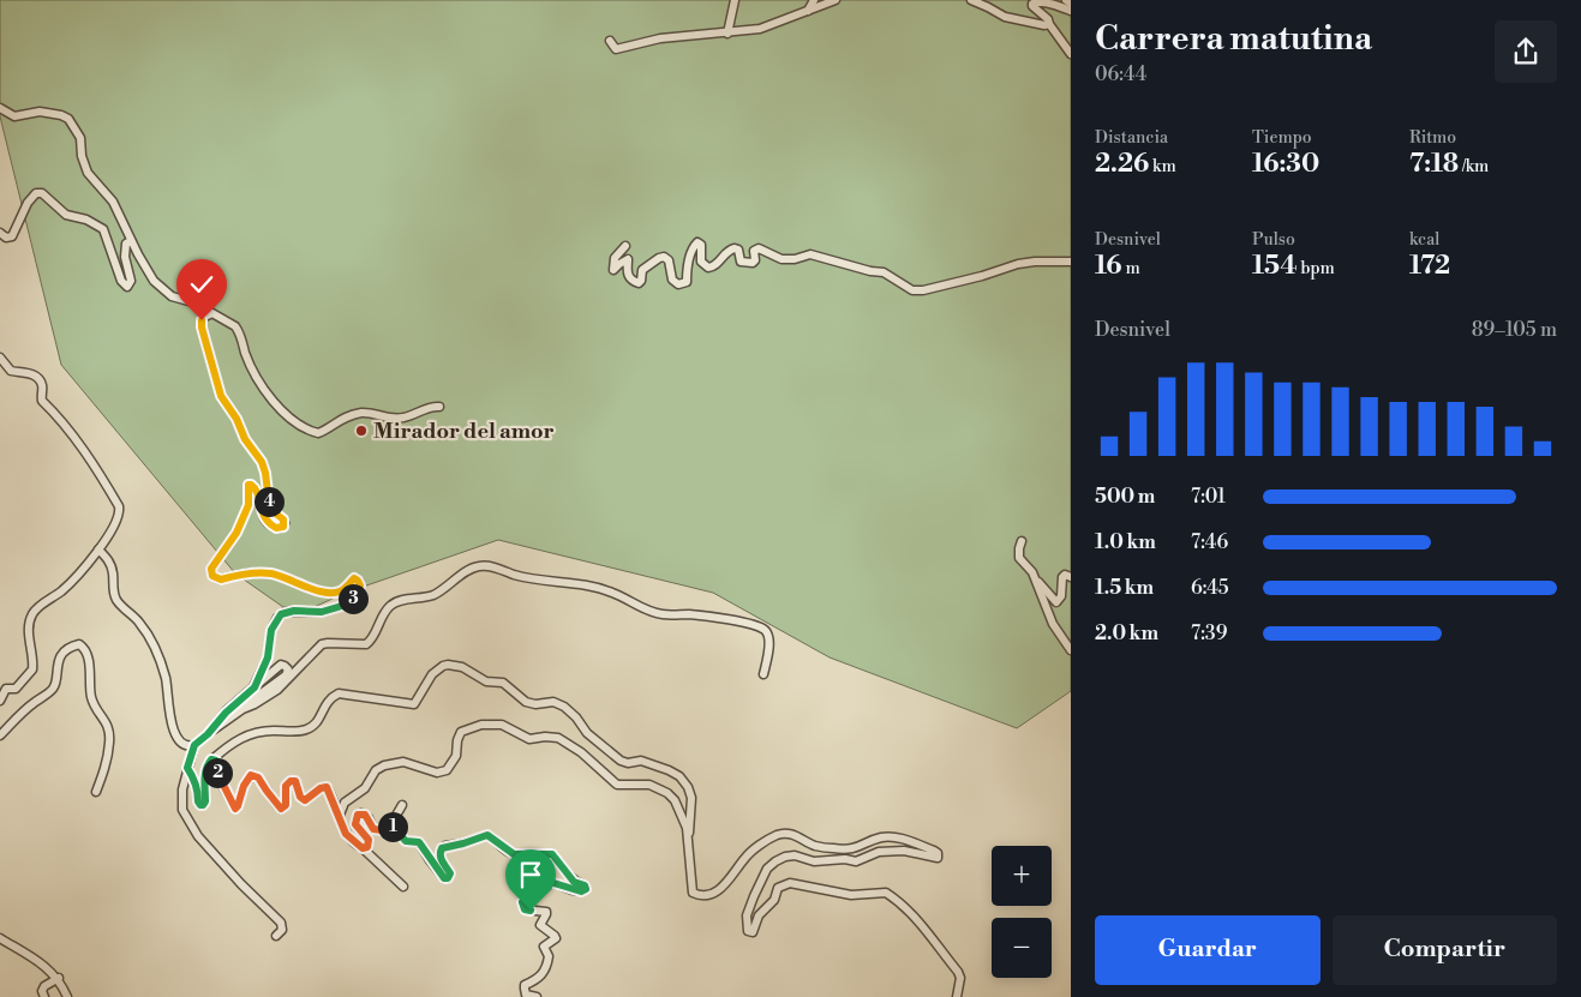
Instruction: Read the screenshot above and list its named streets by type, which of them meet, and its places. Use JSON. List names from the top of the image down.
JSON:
{
  "places": ["Mirador del amor"],
  "page": {
    "heading": ["Carrera matutina", "06:44"],
    "stats": [
      ["Distancia", "2.26 km"],
      ["Tiempo", "16:30"],
      ["Ritmo", "7:18 /km"],
      ["Desnivel", "16 m"],
      ["Pulso", "154 bpm"],
      ["kcal", "172"]
    ],
    "chart": ["Desnivel", "89–105 m"],
    "list": [
      {
        "name": "500 m",
        "note": "7:01"
      },
      {
        "name": "1.0 km",
        "note": "7:46"
      },
      {
        "name": "1.5 km",
        "note": "6:45"
      },
      {
        "name": "2.0 km",
        "note": "7:39"
      }
    ],
    "pins": [
      "4",
      "3",
      "2",
      "1"
    ],
    "map_buttons": ["+", "−"],
    "buttons": ["Guardar", "Compartir"]
  }
}
